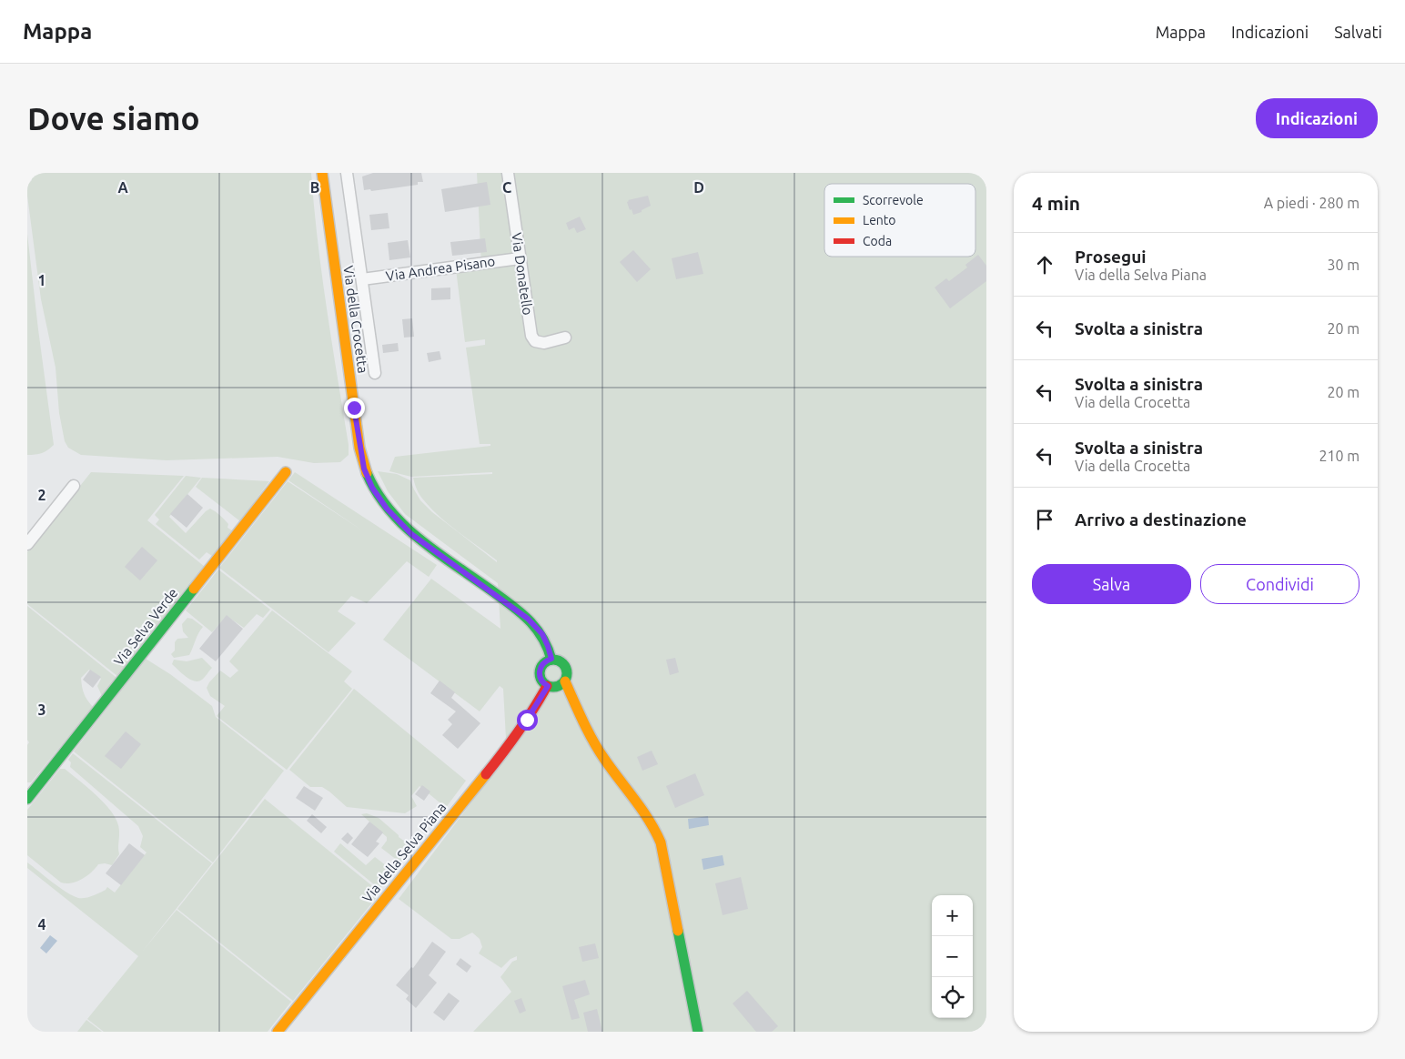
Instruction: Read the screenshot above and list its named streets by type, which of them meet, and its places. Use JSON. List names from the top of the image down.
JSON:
{
  "streets": {
    "street": [
      "Via Andrea Pisano",
      "Via Donatello",
      "Via della Crocetta",
      "Via Selva Verde",
      "Via della Selva Piana"
    ]
  },
  "crossings": [
    ["Via Andrea Pisano", "Via Donatello"],
    ["Via della Crocetta", "Via della Selva Piana"]
  ],
  "legend": ["Scorrevole", "Lento", "Coda"],
  "page": {
    "header": "Mappa",
    "nav": ["Mappa", "Indicazioni", "Salvati"],
    "buttons": [
      "Indicazioni",
      ["Salva", "Condividi"]
    ],
    "title": "Dove siamo",
    "heading": ["4 min", "A piedi · 280 m"],
    "list": [
      ["Prosegui", "Via della Selva Piana", "30 m"],
      ["Svolta a sinistra", "20 m"],
      ["Svolta a sinistra", "Via della Crocetta", "20 m"],
      ["Svolta a sinistra", "Via della Crocetta", "210 m"],
      "Arrivo a destinazione"
    ],
    "map_buttons": ["+", "−"]
  },
  "grid": {
    "columns": [
      "A",
      "B",
      "C",
      "D"
    ],
    "rows": [
      "1",
      "2",
      "3",
      "4"
    ]
  }
}
